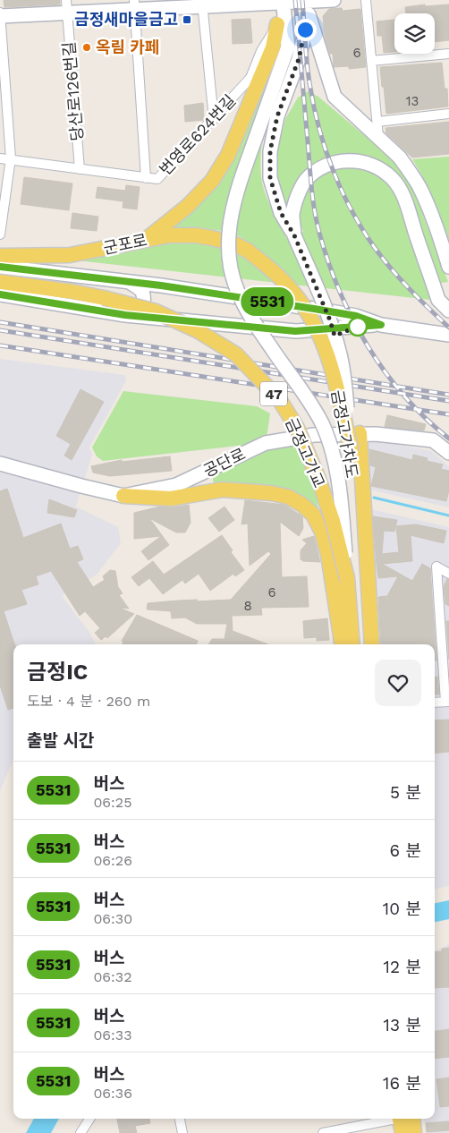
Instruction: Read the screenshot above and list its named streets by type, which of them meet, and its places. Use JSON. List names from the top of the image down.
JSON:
{
  "streets": {
    "main road": [
      "군포로",
      "47",
      "금정고가차도",
      "금정고가교"
    ],
    "street": ["당산로126번길", "번영로624번길", "공단로"]
  },
  "crossings": [
    ["당산로126번길", "번영로624번길"],
    ["군포로", "금정고가차도"],
    ["47", "금정고가교"]
  ],
  "places": {
    "transit": ["금정새마을금고"],
    "other": ["옥림 카페"]
  },
  "lines": ["bus line 5531"],
  "house_numbers": [
    "6",
    "13",
    "6",
    "8"
  ],
  "page": {
    "on_map": "5531",
    "heading": [
      ["금정IC", "도보 · 4 분 · 260 m"],
      "출발 시간"
    ],
    "list": [
      {
        "mark": "5531",
        "name": "버스",
        "note": "06:25",
        "value": "5 분"
      },
      {
        "mark": "5531",
        "name": "버스",
        "note": "06:26",
        "value": "6 분"
      },
      {
        "mark": "5531",
        "name": "버스",
        "note": "06:30",
        "value": "10 분"
      },
      {
        "mark": "5531",
        "name": "버스",
        "note": "06:32",
        "value": "12 분"
      },
      {
        "mark": "5531",
        "name": "버스",
        "note": "06:33",
        "value": "13 분"
      },
      {
        "mark": "5531",
        "name": "버스",
        "note": "06:36",
        "value": "16 분"
      }
    ]
  }
}
